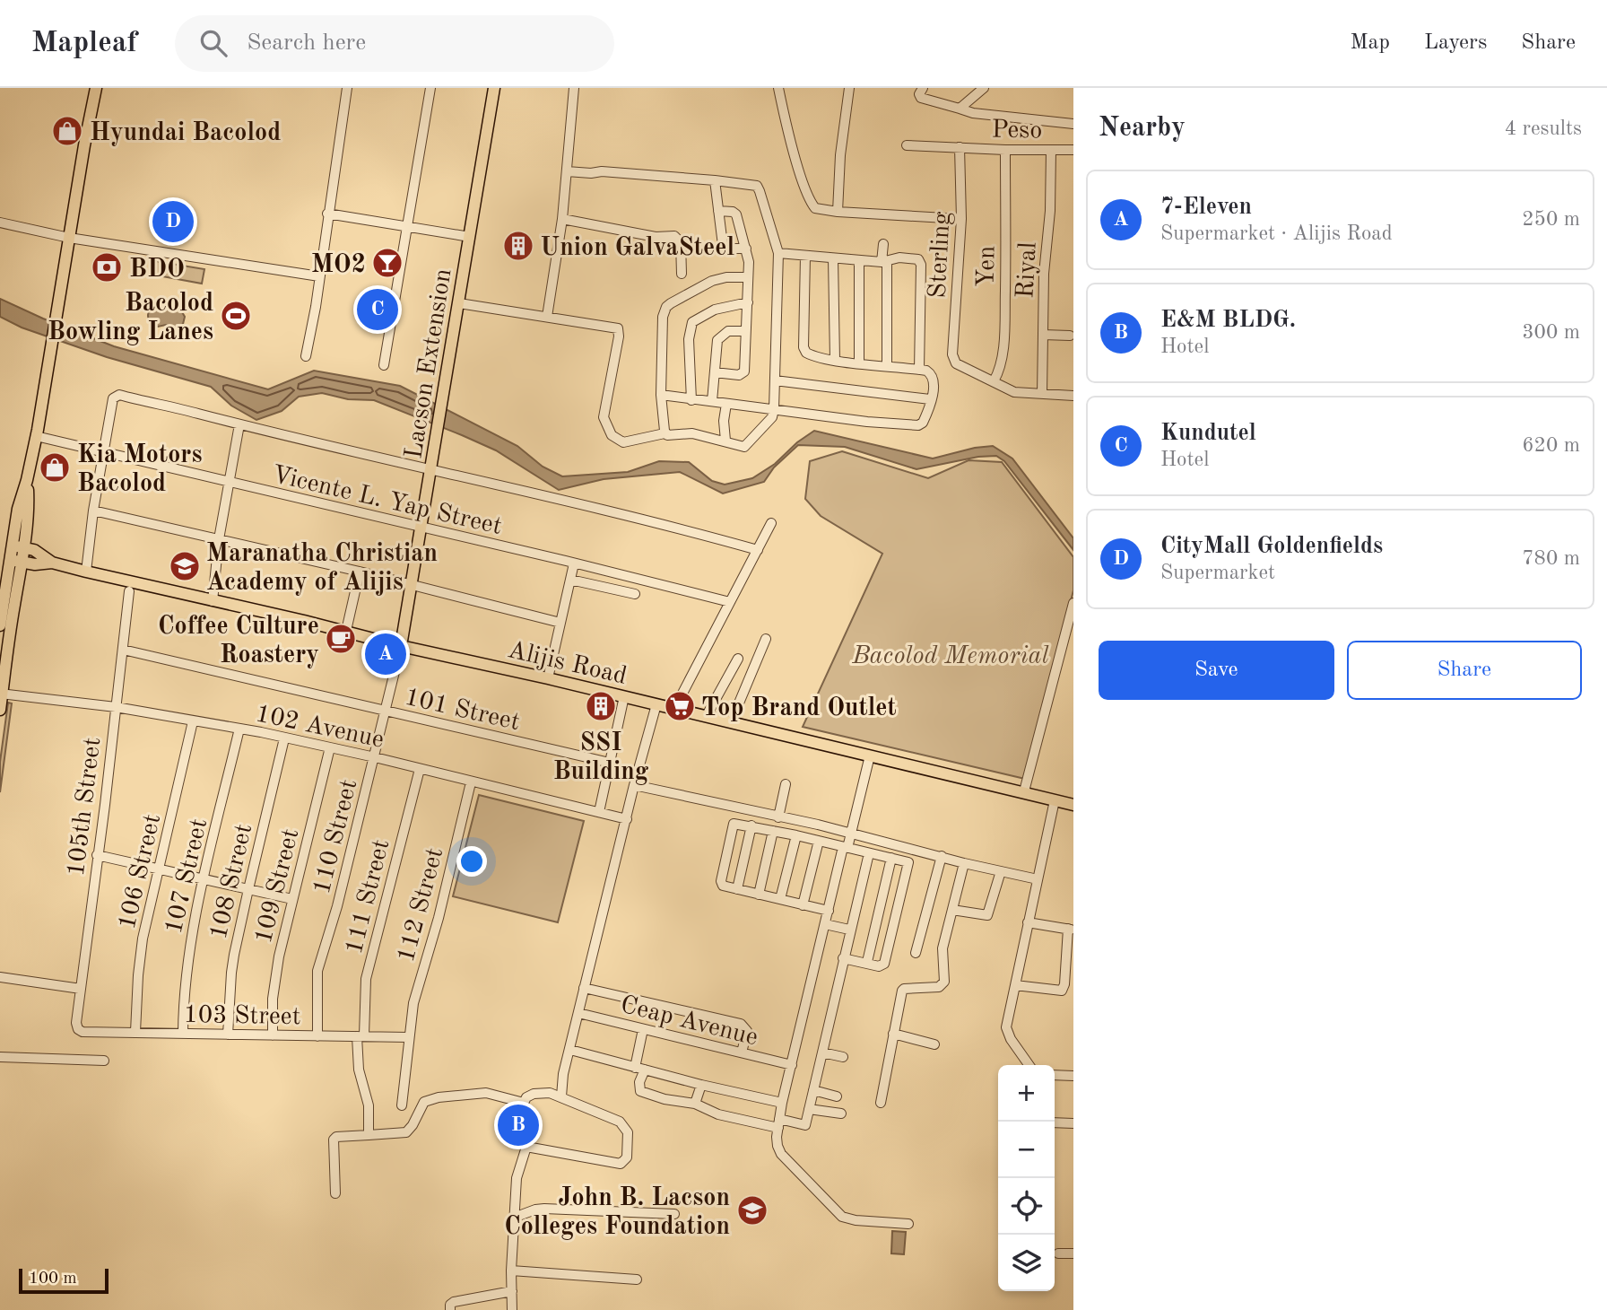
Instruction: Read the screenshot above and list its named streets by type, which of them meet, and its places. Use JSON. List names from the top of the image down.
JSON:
{
  "streets": {
    "main road": ["Lacson Extension", "Alijis Road"],
    "street": [
      "Peso",
      "Sterling",
      "Yen",
      "Riyal",
      "Vicente L. Yap Street",
      "101 Street",
      "102 Avenue",
      "105th Street",
      "110 Street",
      "106 Street",
      "107 Street",
      "108 Street",
      "109 Street",
      "111 Street",
      "112 Street",
      "103 Street",
      "Ceap Avenue"
    ]
  },
  "crossings": [
    ["Peso", "Sterling"],
    ["Peso", "Yen"],
    ["Peso", "Riyal"],
    ["Sterling", "Yen"],
    ["Lacson Extension", "Vicente L. Yap Street"],
    ["Lacson Extension", "Alijis Road"],
    ["Lacson Extension", "110 Street"],
    ["Alijis Road", "110 Street"],
    ["101 Street", "105th Street"],
    ["101 Street", "110 Street"],
    ["102 Avenue", "105th Street"],
    ["102 Avenue", "110 Street"],
    ["102 Avenue", "106 Street"],
    ["102 Avenue", "107 Street"],
    ["102 Avenue", "108 Street"],
    ["102 Avenue", "109 Street"],
    ["102 Avenue", "111 Street"],
    ["102 Avenue", "112 Street"],
    ["105th Street", "103 Street"],
    ["110 Street", "103 Street"],
    ["106 Street", "103 Street"],
    ["107 Street", "103 Street"],
    ["108 Street", "103 Street"],
    ["109 Street", "103 Street"],
    ["111 Street", "103 Street"],
    ["112 Street", "103 Street"]
  ],
  "parks": ["Bacolod Memorial"],
  "places": {
    "shop": ["Hyundai Bacolod", "Kia Motors Bacolod"],
    "building": ["Union GalvaSteel", "SSI Building"],
    "bar": ["MO2"],
    "bank": ["BDO"],
    "sports": ["Bacolod Bowling Lanes"],
    "school or university": ["Maranatha Christian Academy of Alijis", "John B. Lacson Colleges Foundation"],
    "cafe": ["Coffee Culture Roastery"],
    "supermarket": ["Top Brand Outlet"]
  },
  "scale_bar": "100 m",
  "page": {
    "header": "Mapleaf",
    "search": "Search here",
    "nav": ["Map", "Layers", "Share"],
    "heading": ["Nearby", "4 results"],
    "list": [
      {
        "mark": "A",
        "name": "7-Eleven",
        "note": "Supermarket · Alijis Road",
        "value": "250 m"
      },
      {
        "mark": "B",
        "name": "E&M BLDG.",
        "note": "Hotel",
        "value": "300 m"
      },
      {
        "mark": "C",
        "name": "Kundutel",
        "note": "Hotel",
        "value": "620 m"
      },
      {
        "mark": "D",
        "name": "CityMall Goldenfields",
        "note": "Supermarket",
        "value": "780 m"
      }
    ],
    "pins": [
      "D",
      "C",
      "A",
      "B"
    ],
    "buttons": ["Save", "Share"],
    "map_buttons": ["+", "−"],
    "scale": "100 m"
  }
}
